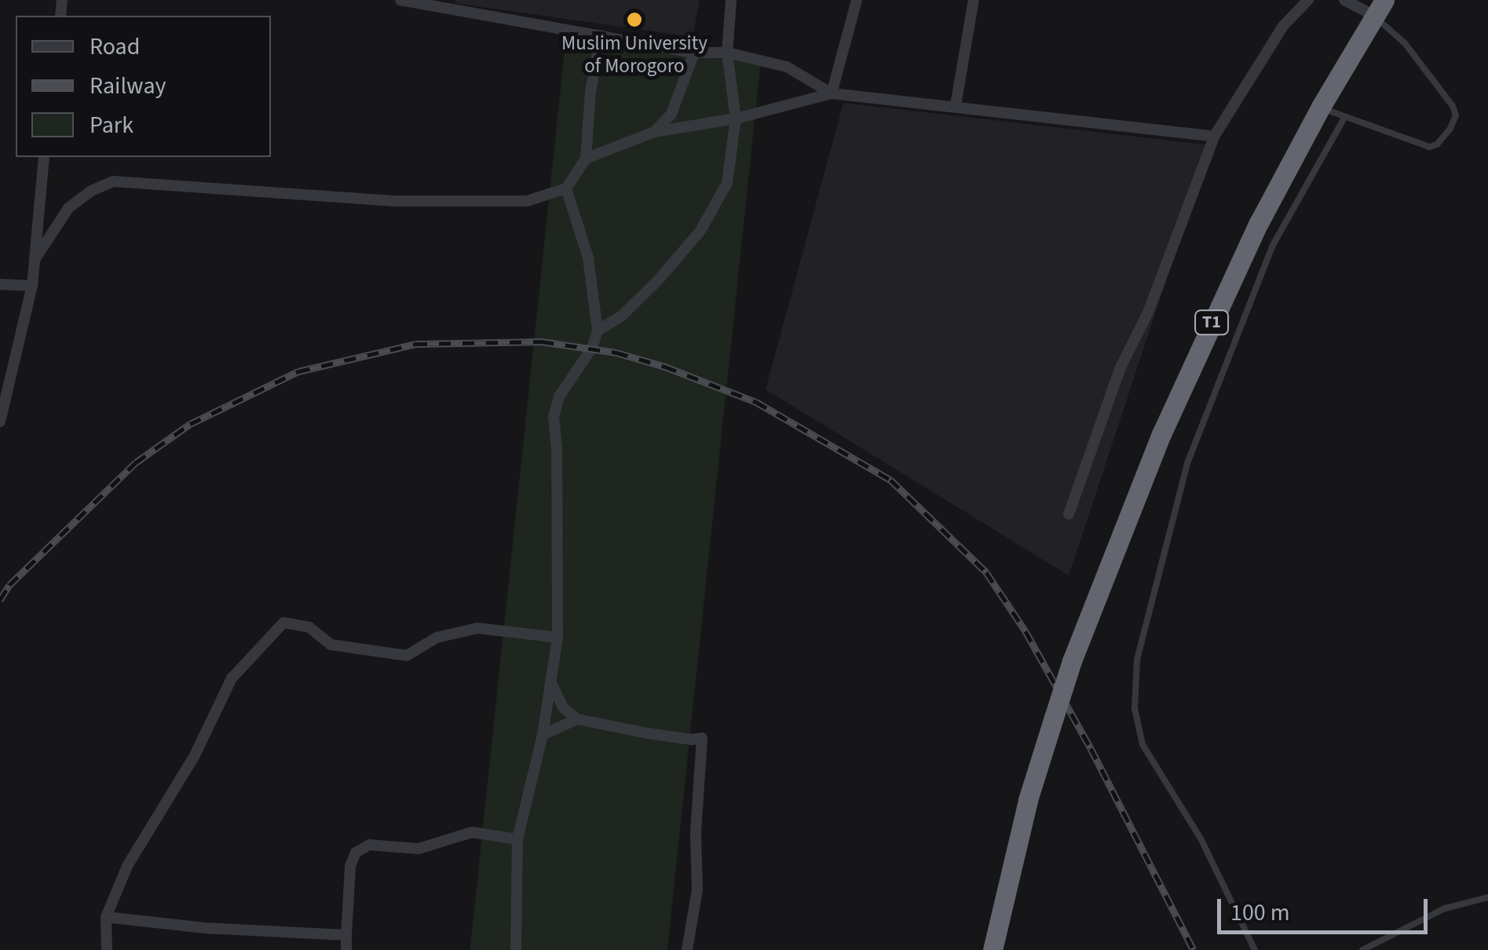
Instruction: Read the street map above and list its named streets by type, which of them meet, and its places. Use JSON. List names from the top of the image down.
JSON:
{
  "streets": {
    "highway": ["T1"]
  },
  "places": ["Muslim University of Morogoro"],
  "legend": ["Road", "Railway", "Park"],
  "scale_bar": "100 m"
}
